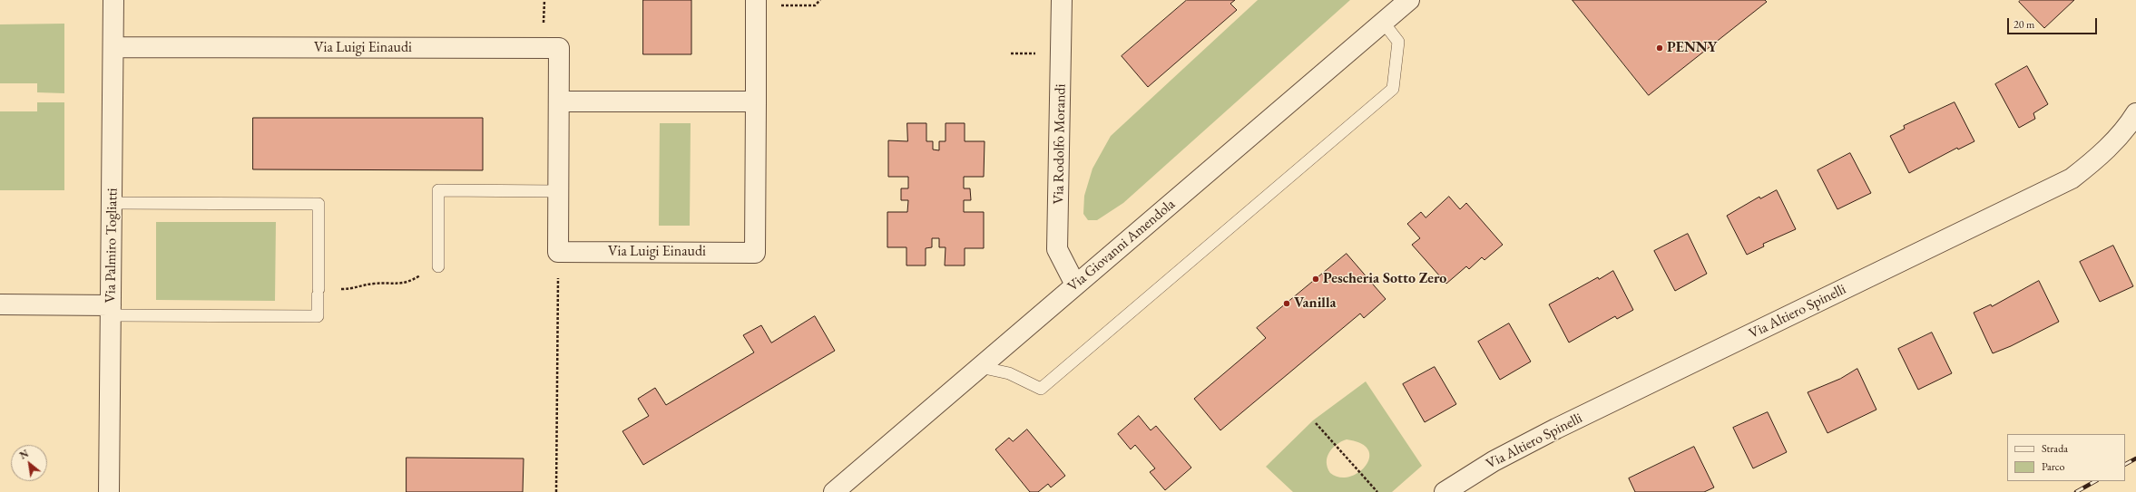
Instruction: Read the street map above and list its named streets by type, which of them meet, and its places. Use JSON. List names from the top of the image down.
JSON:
{
  "streets": {
    "street": [
      "Via Luigi Einaudi",
      "Via Rodolfo Morandi",
      "Via Palmiro Togliatti",
      "Via Giovanni Amendola",
      "Via Altiero Spinelli"
    ]
  },
  "crossings": [
    ["Via Luigi Einaudi", "Via Palmiro Togliatti"],
    ["Via Rodolfo Morandi", "Via Giovanni Amendola"]
  ],
  "places": ["PENNY", "Pescheria Sotto Zero", "Vanilla"],
  "legend": ["Strada", "Parco"],
  "scale_bar": "20 m",
  "north": "top left"
}
